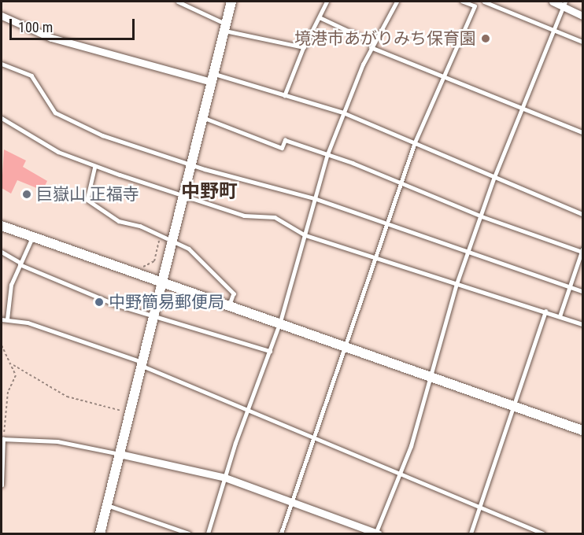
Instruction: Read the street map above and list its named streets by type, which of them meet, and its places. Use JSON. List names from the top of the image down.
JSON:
{
  "districts": ["中野町"],
  "places": ["境港市あがりみち保育園", "巨嶽山 正福寺", "中野簡易郵便局"],
  "scale_bar": "100 m"
}
